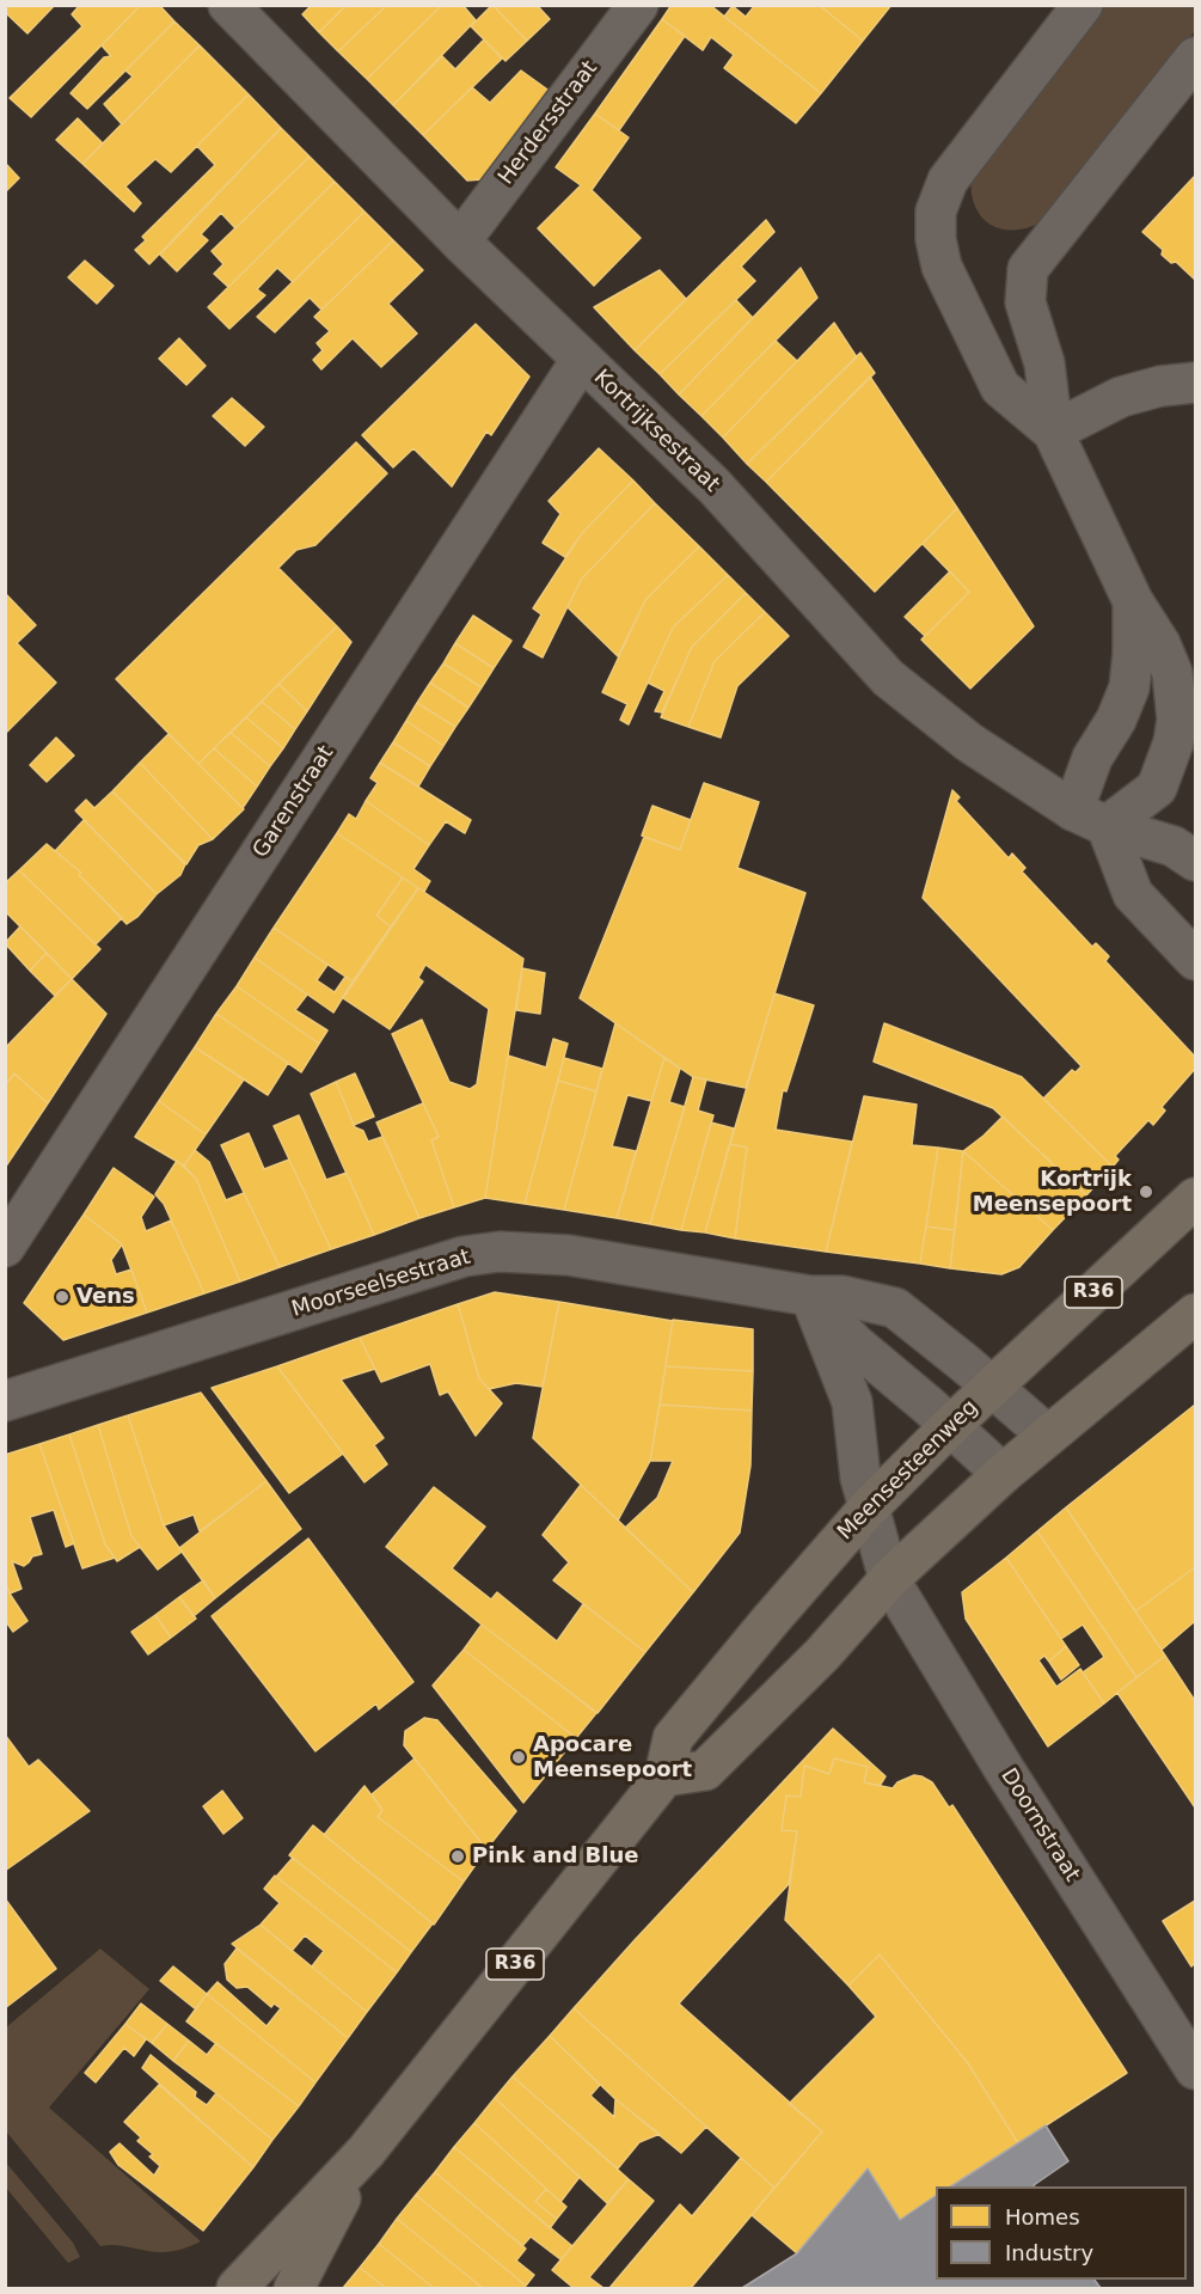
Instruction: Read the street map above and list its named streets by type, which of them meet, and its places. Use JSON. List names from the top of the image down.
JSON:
{
  "streets": {
    "main road": ["R36", "Meensesteenweg"],
    "street": [
      "Herdersstraat",
      "Kortrijksestraat",
      "Garenstraat",
      "Moorseelsestraat",
      "Doornstraat"
    ]
  },
  "crossings": [
    ["Herdersstraat", "Kortrijksestraat"],
    ["Kortrijksestraat", "Garenstraat"],
    ["Moorseelsestraat", "Meensesteenweg"]
  ],
  "places": [
    "Kortrijk Meensepoort",
    "Vens",
    "Apocare Meensepoort",
    "Pink and Blue"
  ],
  "legend": ["Homes", "Industry"]
}
